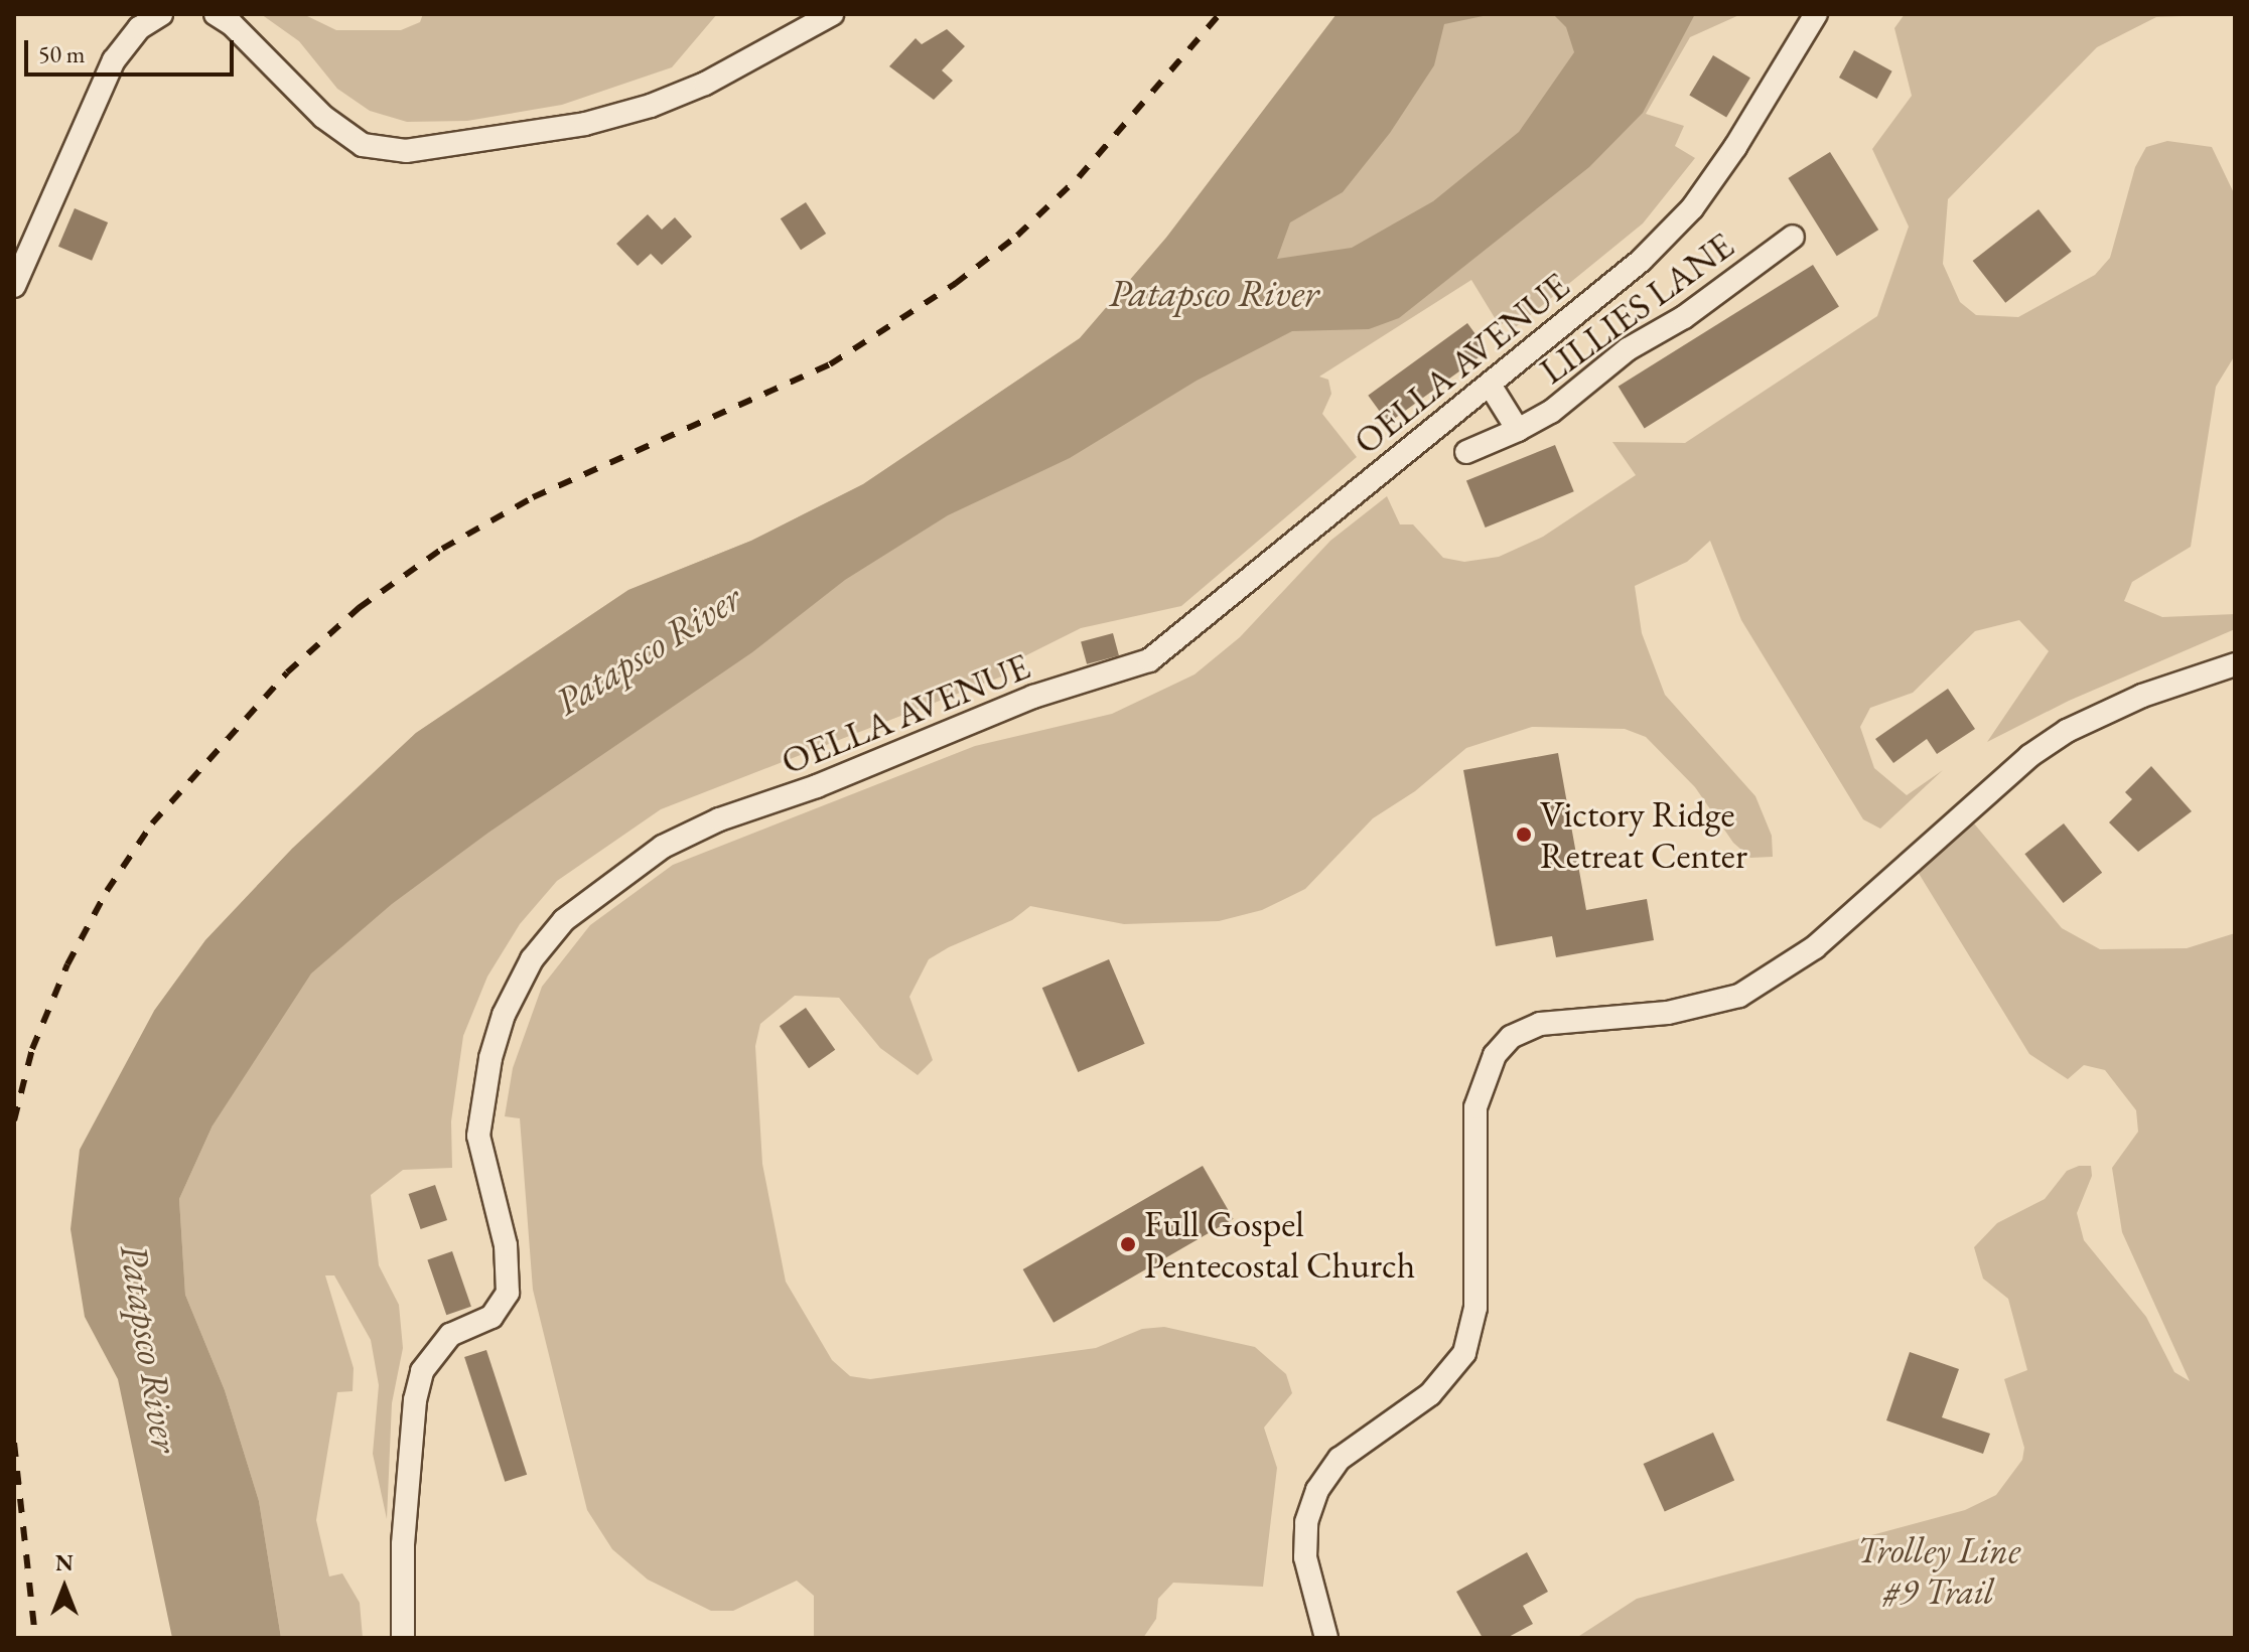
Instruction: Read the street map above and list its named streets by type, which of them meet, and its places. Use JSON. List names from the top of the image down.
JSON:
{
  "streets": {
    "street": ["LILLIES LANE", "OELLA AVENUE"]
  },
  "crossings": [
    ["LILLIES LANE", "OELLA AVENUE"]
  ],
  "water": ["Patapsco River"],
  "parks": ["Trolley Line #9 Trail"],
  "places": ["Victory Ridge Retreat Center", "Full Gospel Pentecostal Church"],
  "scale_bar": "50 m",
  "north": "top"
}
